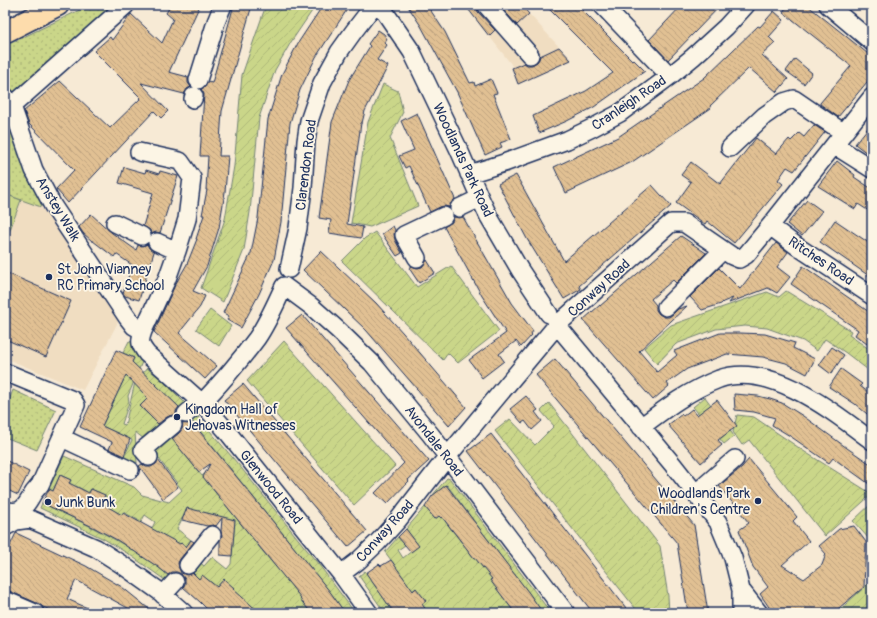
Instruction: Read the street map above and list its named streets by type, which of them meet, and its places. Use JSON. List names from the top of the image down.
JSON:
{
  "streets": {
    "street": [
      "Cranleigh Road",
      "Woodlands Park Road",
      "Clarendon Road",
      "Anstey Walk",
      "Ritches Road",
      "Conway Road",
      "Avondale Road",
      "Glenwood Road"
    ]
  },
  "crossings": [
    ["Cranleigh Road", "Woodlands Park Road"],
    ["Woodlands Park Road", "Conway Road"],
    ["Anstey Walk", "Glenwood Road"],
    ["Ritches Road", "Conway Road"],
    ["Conway Road", "Avondale Road"],
    ["Conway Road", "Glenwood Road"],
    ["Avondale Road", "Glenwood Road"]
  ],
  "places": [
    "St John Vianney RC Primary School",
    "Kingdom Hall of Jehovas Witnesses",
    "Woodlands Park Children's Centre",
    "Junk Bunk"
  ]
}
